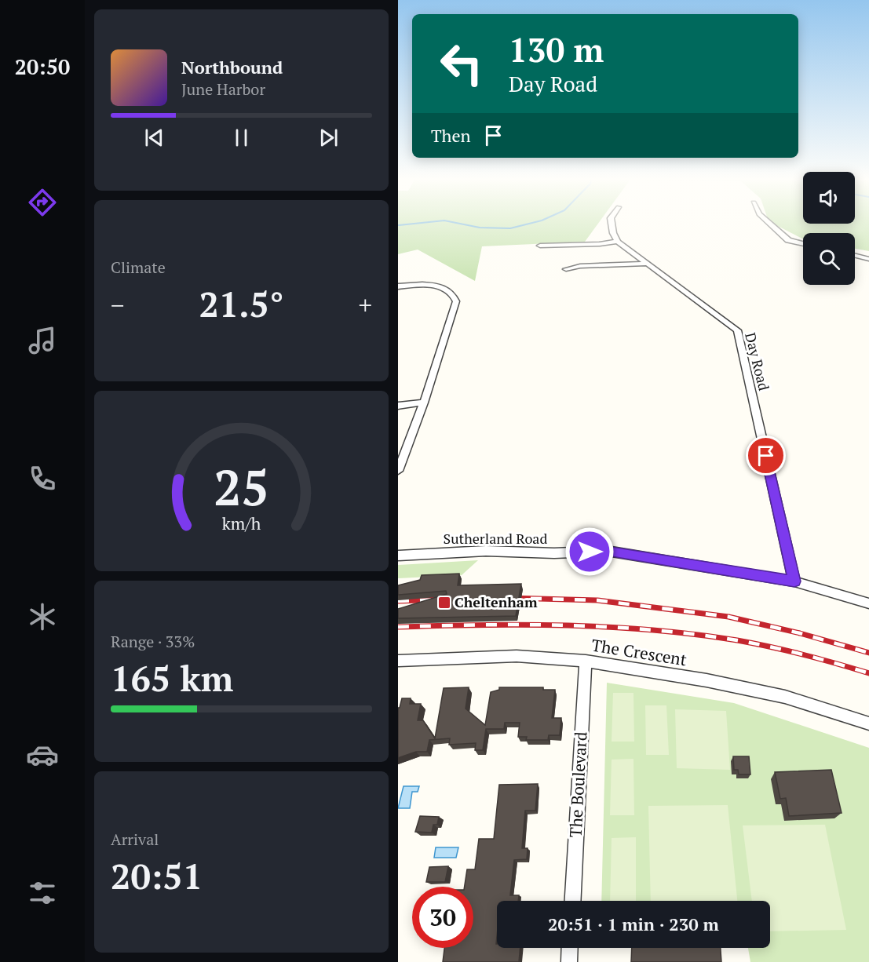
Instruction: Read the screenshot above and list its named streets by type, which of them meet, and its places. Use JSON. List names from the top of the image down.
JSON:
{
  "streets": {
    "street": [
      "Day Road",
      "Sutherland Road",
      "The Crescent",
      "The Boulevard"
    ]
  },
  "crossings": [
    ["Day Road", "Sutherland Road"],
    ["The Crescent", "The Boulevard"]
  ],
  "places": {
    "transit": ["Cheltenham"]
  },
  "page": {
    "tabs": "20:50",
    "turn": ["130 m", "Day Road"],
    "song": ["Northbound", "June Harbor"],
    "then": "Then",
    "tile": [
      "Climate",
      ["Range · 33%", "165 km"],
      ["Arrival", "20:51"]
    ],
    "heat": ["−", "21.5°", "+"],
    "limit": "30",
    "trip": "20:51 · 1 min · 230 m",
    "gauge": ["25", "km/h"]
  }
}
